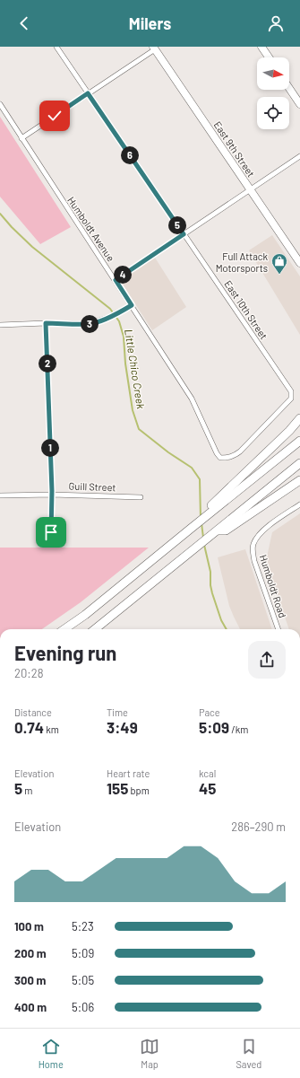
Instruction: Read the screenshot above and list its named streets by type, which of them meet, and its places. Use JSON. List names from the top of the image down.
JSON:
{
  "streets": {
    "main road": ["East 9th Street"],
    "street": [
      "Humboldt Avenue",
      "East 10th Street",
      "Guill Street",
      "Humboldt Road"
    ]
  },
  "crossings": [
    ["Humboldt Avenue", "East 10th Street"]
  ],
  "water": ["Little Chico Creek"],
  "places": {
    "shop": ["Full Attack Motorsports"]
  },
  "north": "right",
  "page": {
    "header": "Milers",
    "pins": [
      "6",
      "5",
      "4",
      "3",
      "2",
      "1"
    ],
    "heading": ["Evening run", "20:28"],
    "stats": [
      ["Distance", "0.74 km"],
      ["Time", "3:49"],
      ["Pace", "5:09 /km"],
      ["Elevation", "5 m"],
      ["Heart rate", "155 bpm"],
      ["kcal", "45"]
    ],
    "chart": ["Elevation", "286–290 m"],
    "list": [
      {
        "name": "100 m",
        "note": "5:23"
      },
      {
        "name": "200 m",
        "note": "5:09"
      },
      {
        "name": "300 m",
        "note": "5:05"
      },
      {
        "name": "400 m",
        "note": "5:06"
      }
    ],
    "tabs": ["Home", "Map", "Saved"]
  }
}
